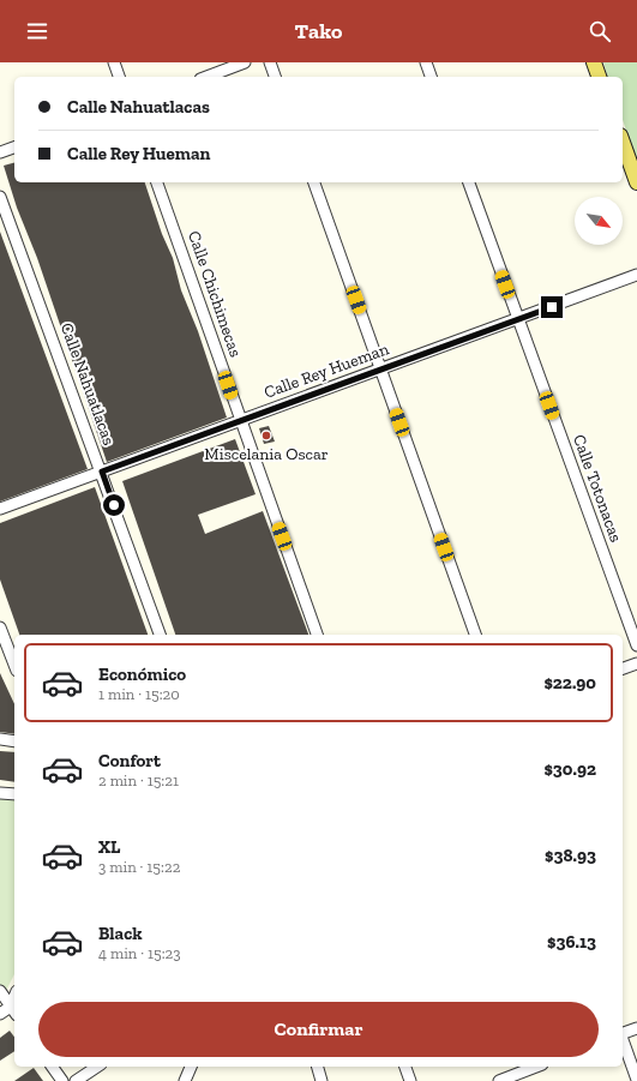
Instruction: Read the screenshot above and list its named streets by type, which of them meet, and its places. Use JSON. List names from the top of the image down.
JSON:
{
  "streets": {
    "street": [
      "Calle Chichimecas",
      "Calle Rey Hueman",
      "Calle Nahuatlacas",
      "Calle Totonacas"
    ]
  },
  "crossings": [
    ["Calle Chichimecas", "Calle Rey Hueman"],
    ["Calle Rey Hueman", "Calle Nahuatlacas"],
    ["Calle Rey Hueman", "Calle Totonacas"]
  ],
  "places": ["Miscelania Oscar"],
  "north": "bottom right",
  "page": {
    "header": "Tako",
    "banner": ["Calle Nahuatlacas", "Calle Rey Hueman"],
    "list": [
      {
        "name": "Económico",
        "note": "1 min · 15:20",
        "value": "$22.90"
      },
      {
        "name": "Confort",
        "note": "2 min · 15:21",
        "value": "$30.92"
      },
      {
        "name": "XL",
        "note": "3 min · 15:22",
        "value": "$38.93"
      },
      {
        "name": "Black",
        "note": "4 min · 15:23",
        "value": "$36.13"
      }
    ],
    "buttons": "Confirmar"
  }
}
